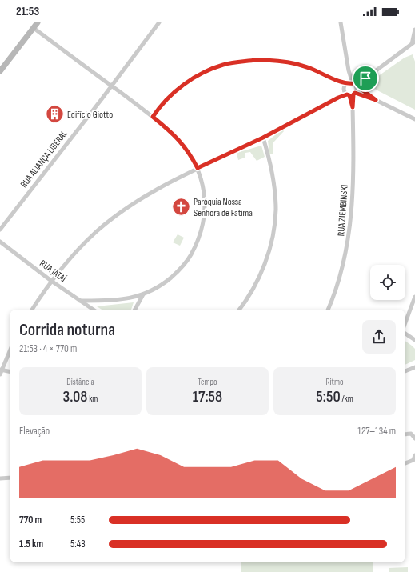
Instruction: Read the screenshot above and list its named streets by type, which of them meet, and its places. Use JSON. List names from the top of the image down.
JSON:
{
  "streets": {
    "street": ["RUA ALIANÇA LIBERAL", "RUA ZIEMBINSKI", "RUA JATAÍ"]
  },
  "places": {
    "building": ["Edifício Giotto"],
    "church": ["Paróquia Nossa Senhora de Fatima"]
  },
  "page": {
    "status": "21:53",
    "heading": ["Corrida noturna", "21:53 · 4 × 770 m"],
    "stats": [
      ["Distância", "3.08 km"],
      ["Tempo", "17:58"],
      ["Ritmo", "5:50 /km"]
    ],
    "chart": ["Elevação", "127–134 m"],
    "list": [
      {
        "name": "770 m",
        "note": "5:55"
      },
      {
        "name": "1.5 km",
        "note": "5:43"
      }
    ]
  }
}
